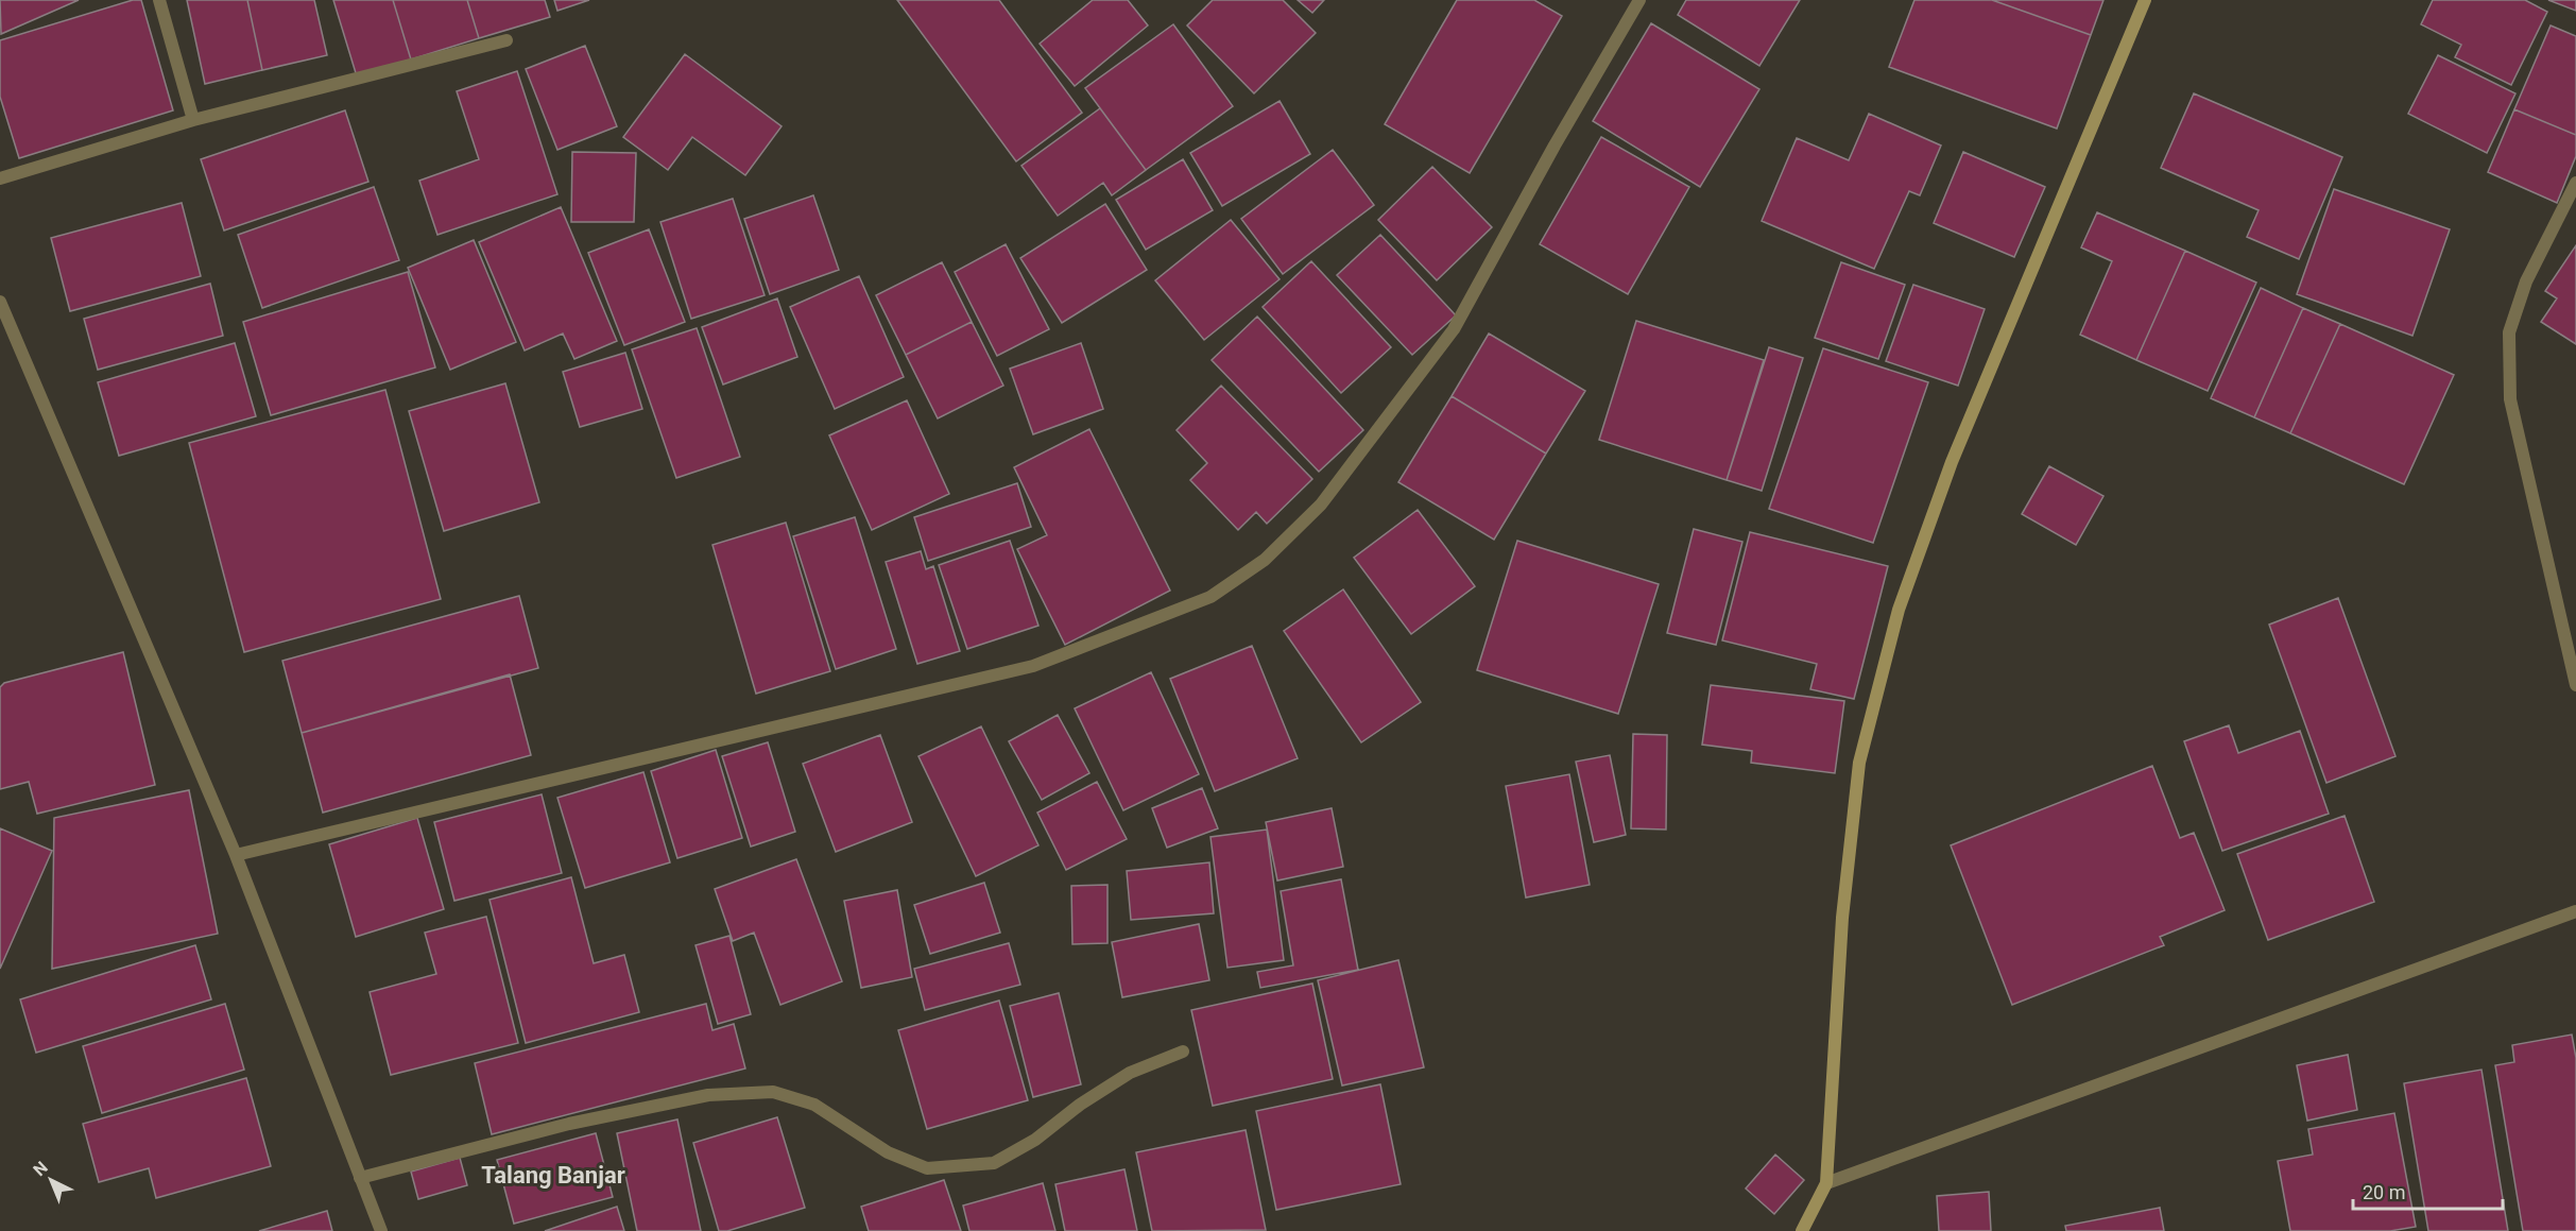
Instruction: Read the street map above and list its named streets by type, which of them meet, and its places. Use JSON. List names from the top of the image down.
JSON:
{
  "districts": ["Talang Banjar"],
  "scale_bar": "20 m",
  "north": "top left"
}
